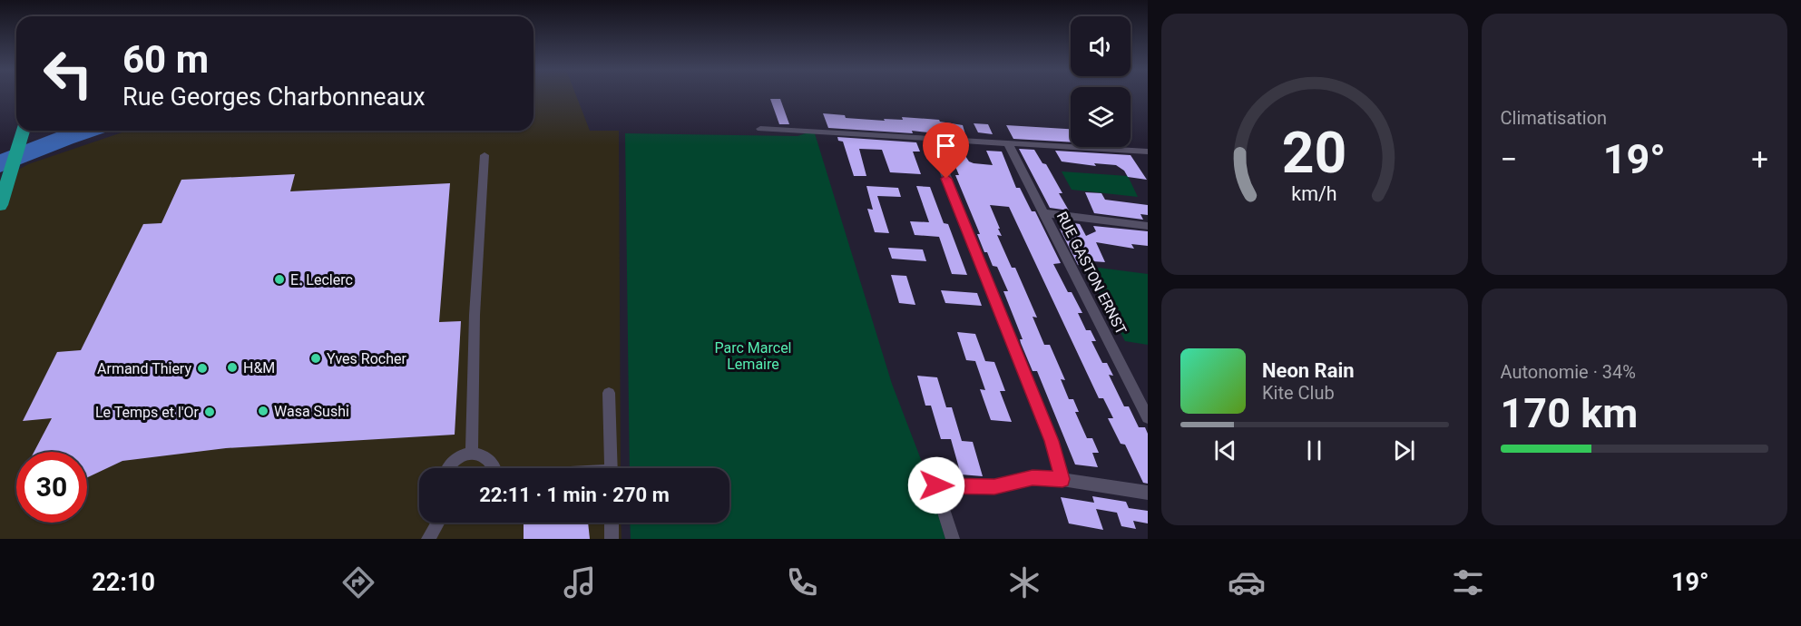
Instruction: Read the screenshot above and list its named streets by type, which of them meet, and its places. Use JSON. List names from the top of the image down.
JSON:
{
  "streets": {
    "street": ["RUE GASTON ERNST"]
  },
  "parks": ["Parc Marcel Lemaire"],
  "places": [
    "E. Leclerc",
    "Yves Rocher",
    "H&M",
    "Armand Thiery",
    "Wasa Sushi",
    "Le Temps et l'Or"
  ],
  "page": {
    "tile": [
      "Climatisation",
      ["Autonomie · 34%", "170 km"]
    ],
    "turn": ["60 m", "Rue Georges Charbonneaux"],
    "heat": ["−", "19°", "+"],
    "song": ["Neon Rain", "Kite Club"],
    "limit": "30",
    "trip": "22:11 · 1 min · 270 m",
    "tabs": ["22:10", "19°"],
    "gauge": ["20", "km/h"]
  }
}
